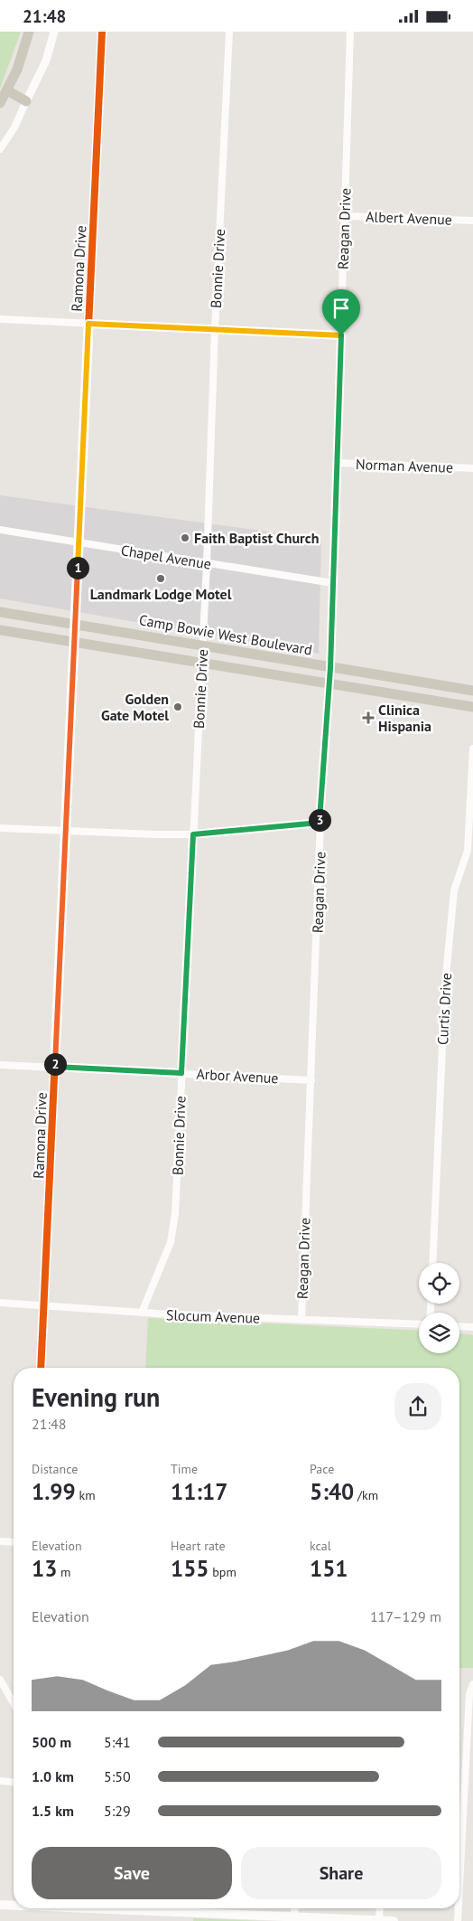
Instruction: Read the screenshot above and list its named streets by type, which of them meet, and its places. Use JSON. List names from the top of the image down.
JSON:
{
  "streets": {
    "main road": ["Camp Bowie West Boulevard"],
    "street": [
      "Albert Avenue",
      "Reagan Drive",
      "Ramona Drive",
      "Bonnie Drive",
      "Norman Avenue",
      "Chapel Avenue",
      "Curtis Drive",
      "Arbor Avenue",
      "Slocum Avenue"
    ]
  },
  "crossings": [
    ["Albert Avenue", "Reagan Drive"],
    ["Reagan Drive", "Norman Avenue"],
    ["Reagan Drive", "Chapel Avenue"],
    ["Reagan Drive", "Camp Bowie West Boulevard"],
    ["Reagan Drive", "Arbor Avenue"],
    ["Reagan Drive", "Slocum Avenue"],
    ["Ramona Drive", "Chapel Avenue"],
    ["Ramona Drive", "Camp Bowie West Boulevard"],
    ["Ramona Drive", "Arbor Avenue"],
    ["Ramona Drive", "Slocum Avenue"],
    ["Bonnie Drive", "Chapel Avenue"],
    ["Bonnie Drive", "Camp Bowie West Boulevard"],
    ["Bonnie Drive", "Arbor Avenue"],
    ["Bonnie Drive", "Slocum Avenue"]
  ],
  "places": {
    "other": ["Faith Baptist Church", "Landmark Lodge Motel", "Golden Gate Motel"],
    "health": ["Clinica Hispania"]
  },
  "page": {
    "status": "21:48",
    "pins": ["1", "3", "2"],
    "heading": ["Evening run", "21:48"],
    "stats": [
      ["Distance", "1.99 km"],
      ["Time", "11:17"],
      ["Pace", "5:40 /km"],
      ["Elevation", "13 m"],
      ["Heart rate", "155 bpm"],
      ["kcal", "151"]
    ],
    "chart": ["Elevation", "117–129 m"],
    "list": [
      {
        "name": "500 m",
        "note": "5:41"
      },
      {
        "name": "1.0 km",
        "note": "5:50"
      },
      {
        "name": "1.5 km",
        "note": "5:29"
      }
    ],
    "buttons": ["Save", "Share"]
  }
}
